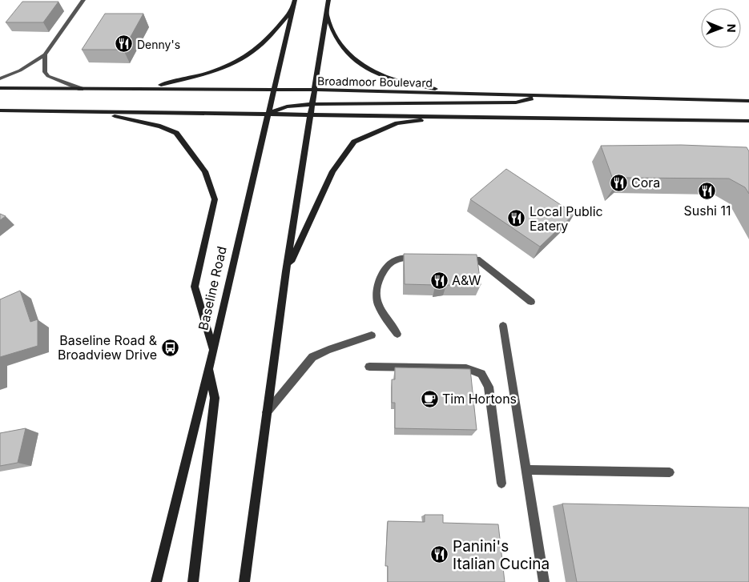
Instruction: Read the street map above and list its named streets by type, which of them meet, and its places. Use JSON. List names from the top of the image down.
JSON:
{
  "streets": {
    "main road": ["Broadmoor Boulevard", "Baseline Road"]
  },
  "crossings": [
    ["Broadmoor Boulevard", "Baseline Road"]
  ],
  "places": {
    "restaurant": [
      "Denny's",
      "Cora",
      "Sushi 11",
      "Local Public Eatery",
      "A&W",
      "Panini's Italian Cucina"
    ],
    "bus stop": ["Baseline Road & Broadview Drive"],
    "cafe": ["Tim Hortons"]
  },
  "north": "right"
}
